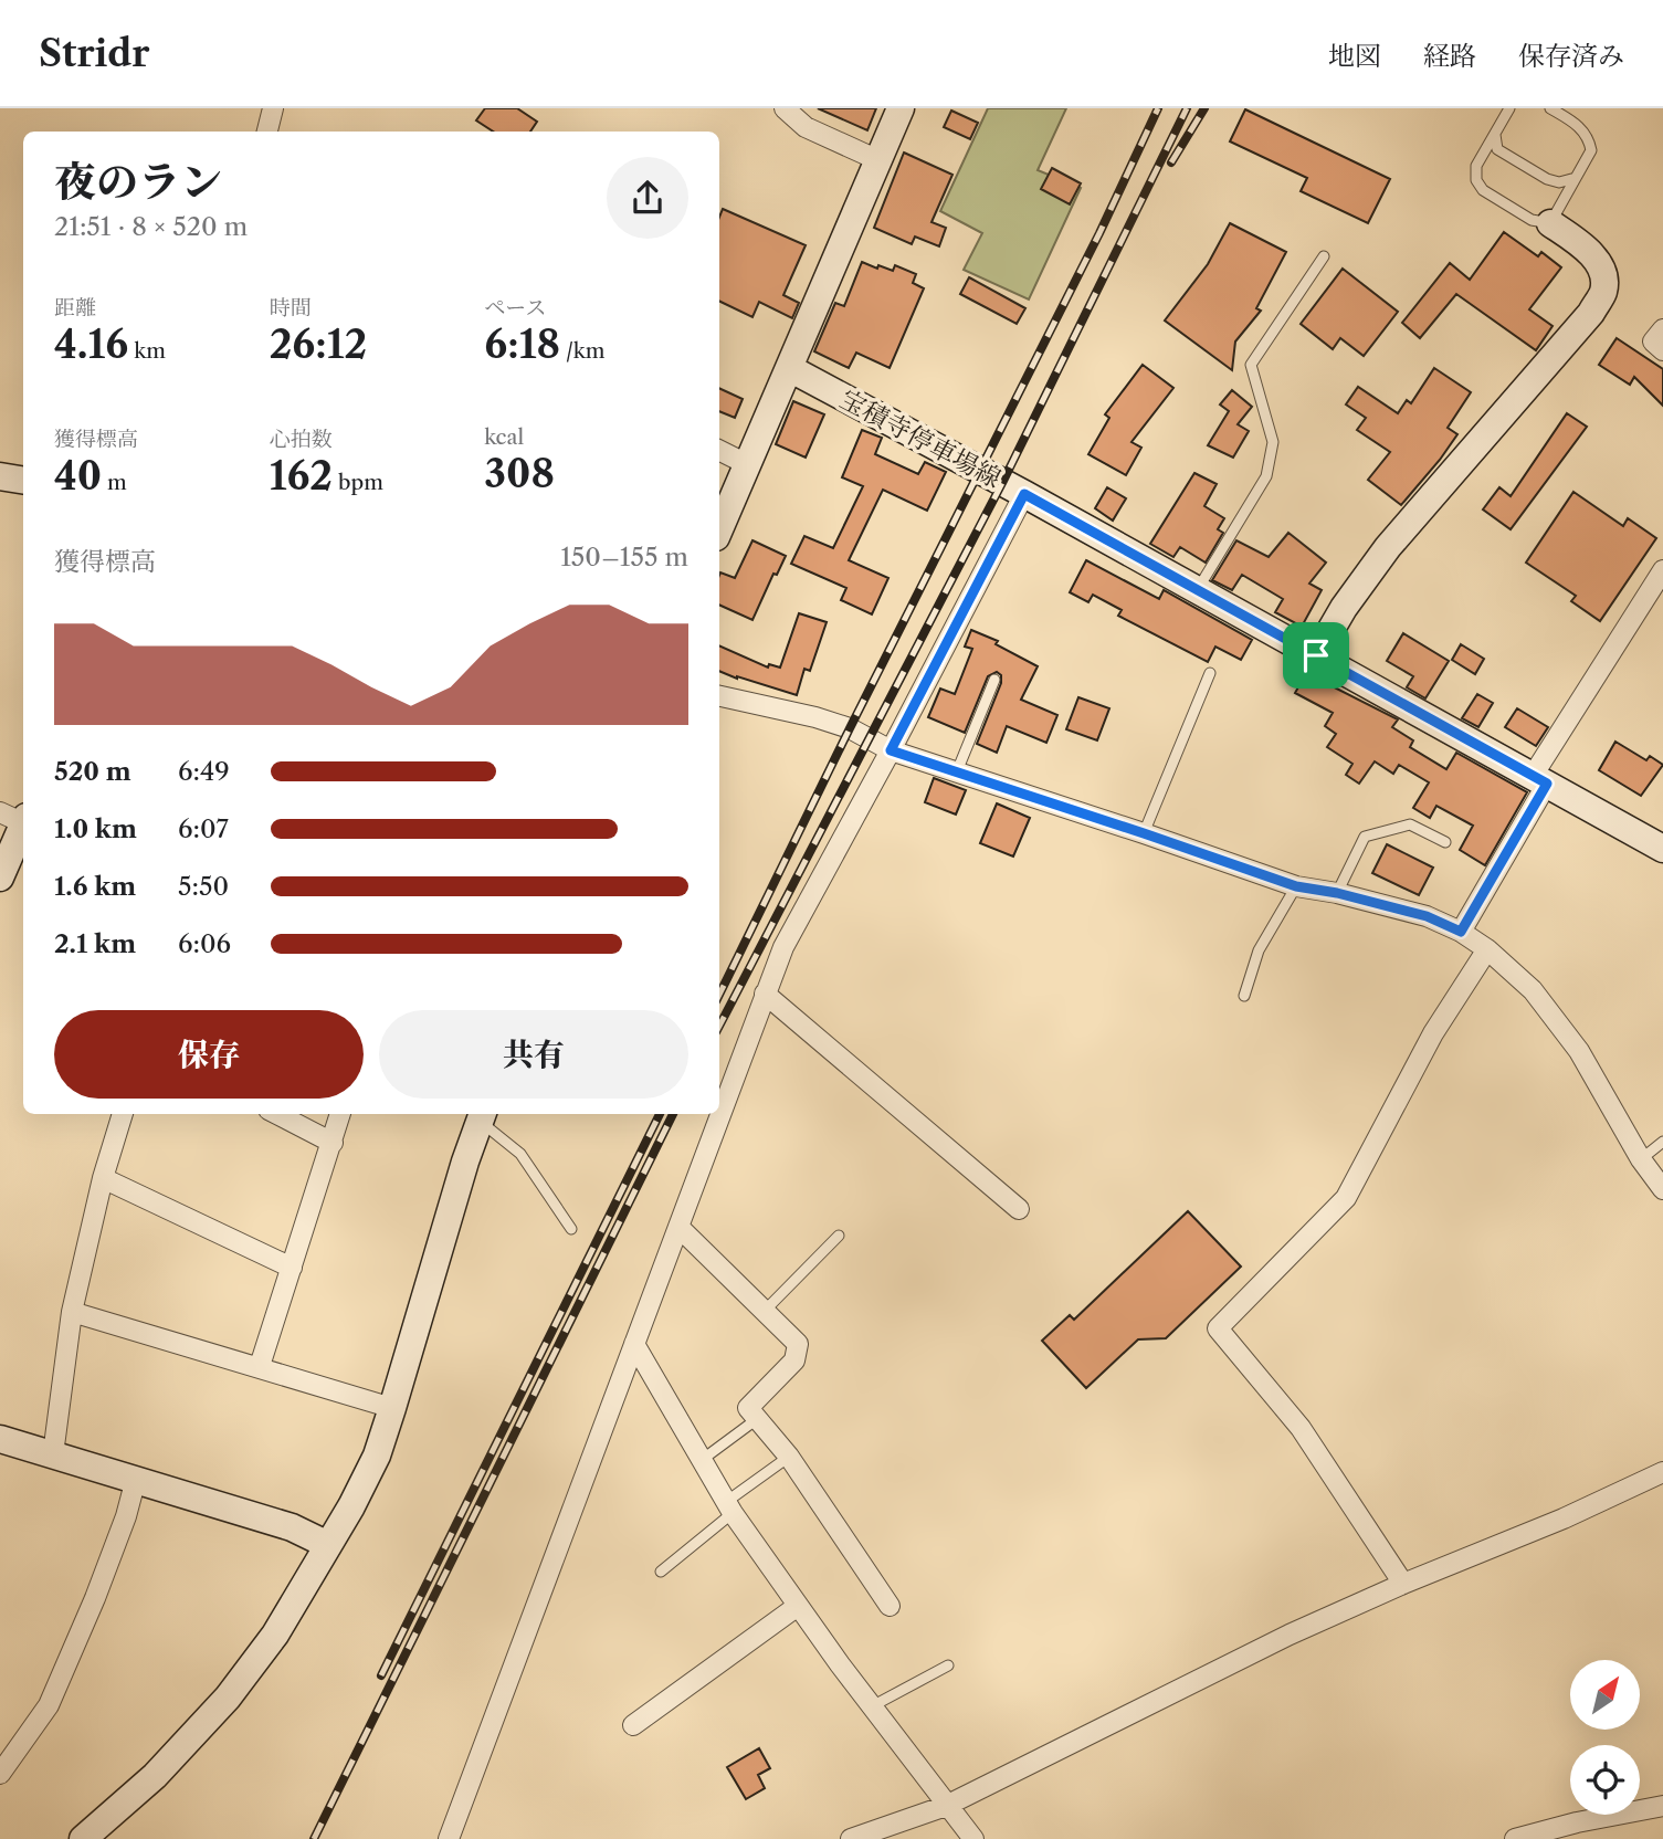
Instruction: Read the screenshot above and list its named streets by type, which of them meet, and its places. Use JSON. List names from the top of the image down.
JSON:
{
  "streets": {
    "street": ["宝積寺停車場線"]
  },
  "north": "top right",
  "page": {
    "header": "Stridr",
    "nav": ["地図", "経路", "保存済み"],
    "heading": ["夜のラン", "21:51 · 8 × 520 m"],
    "stats": [
      ["距離", "4.16 km"],
      ["時間", "26:12"],
      ["ペース", "6:18 /km"],
      ["獲得標高", "40 m"],
      ["心拍数", "162 bpm"],
      ["kcal", "308"]
    ],
    "chart": ["獲得標高", "150–155 m"],
    "list": [
      {
        "name": "520 m",
        "note": "6:49"
      },
      {
        "name": "1.0 km",
        "note": "6:07"
      },
      {
        "name": "1.6 km",
        "note": "5:50"
      },
      {
        "name": "2.1 km",
        "note": "6:06"
      }
    ],
    "buttons": ["保存", "共有"]
  }
}
